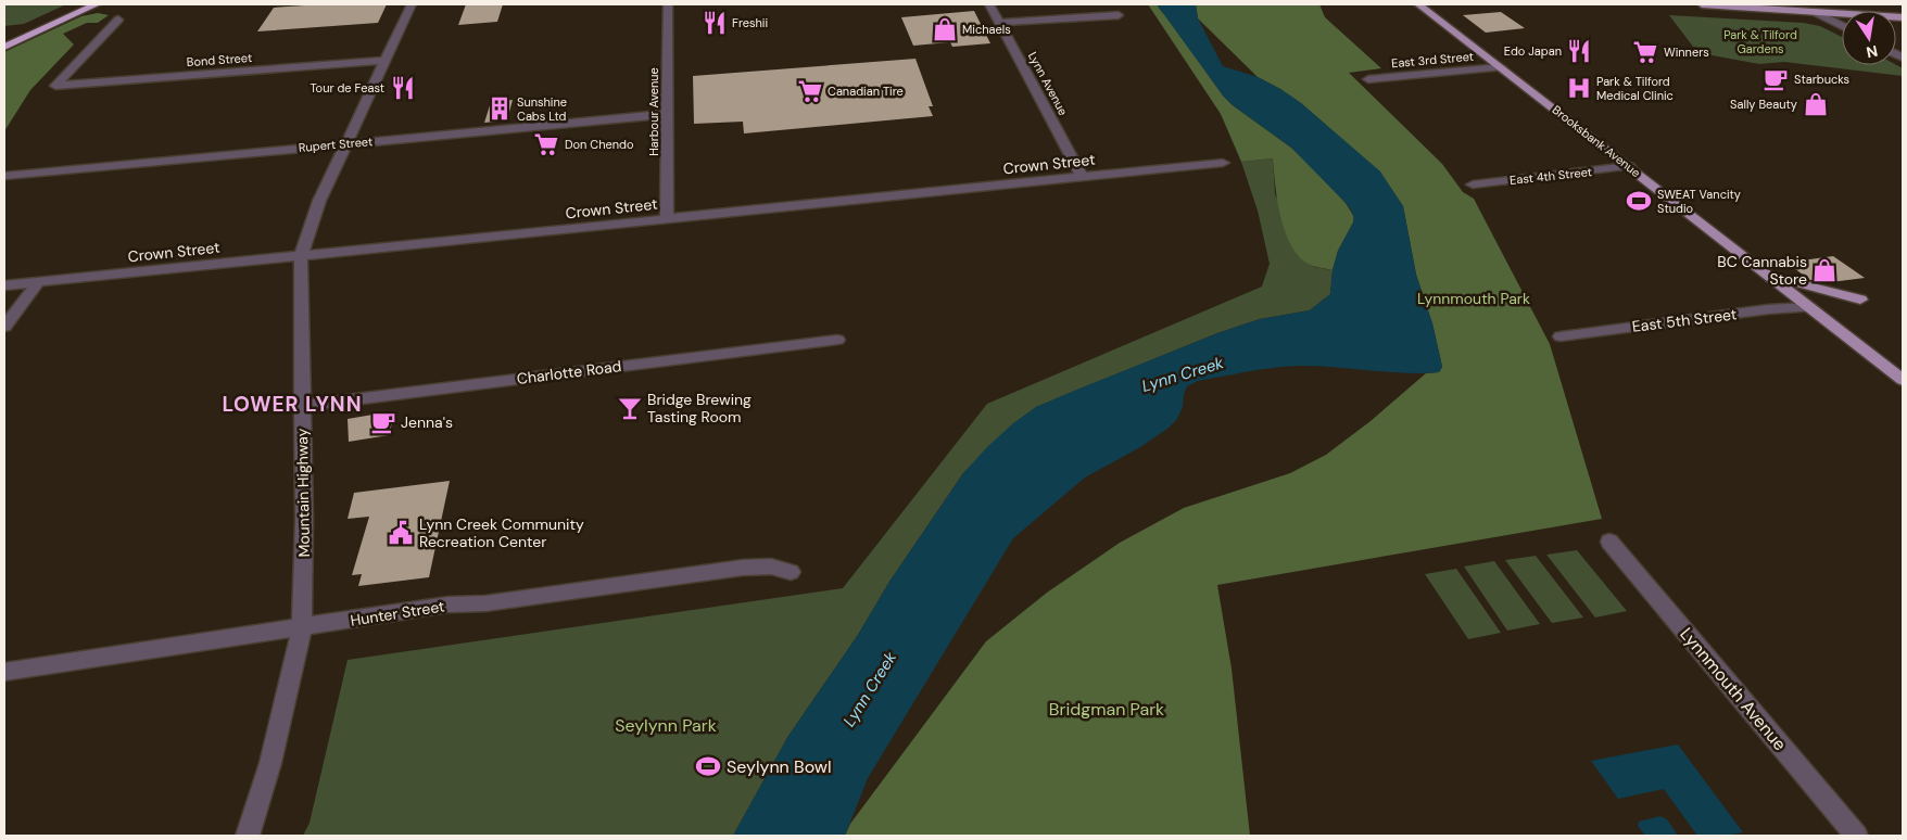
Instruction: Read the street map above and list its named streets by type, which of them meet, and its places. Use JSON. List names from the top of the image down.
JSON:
{
  "streets": {
    "main road": ["Brooksbank Avenue"],
    "street": [
      "Bond Street",
      "East 3rd Street",
      "Lynn Avenue",
      "Harbour Avenue",
      "Rupert Street",
      "Crown Street",
      "East 4th Street",
      "East 5th Street",
      "Charlotte Road",
      "Mountain Highway",
      "Hunter Street",
      "Lynnmouth Avenue"
    ]
  },
  "crossings": [
    ["Bond Street", "Mountain Highway"],
    ["East 3rd Street", "Brooksbank Avenue"],
    ["Lynn Avenue", "Crown Street"],
    ["Harbour Avenue", "Rupert Street"],
    ["Harbour Avenue", "Crown Street"],
    ["Brooksbank Avenue", "East 4th Street"],
    ["Brooksbank Avenue", "East 5th Street"],
    ["Rupert Street", "Mountain Highway"],
    ["Crown Street", "Mountain Highway"],
    ["Charlotte Road", "Mountain Highway"],
    ["Mountain Highway", "Hunter Street"]
  ],
  "districts": ["LOWER LYNN"],
  "water": ["Lynn Creek"],
  "parks": [
    "Park & Tilford Gardens",
    "Lynnmouth Park",
    "Bridgman Park",
    "Seylynn Park"
  ],
  "places": {
    "restaurant": ["Freshii", "Edo Japan", "Tour de Feast"],
    "shop": ["Michaels", "Sally Beauty", "BC Cannabis Store"],
    "supermarket": ["Winners", "Canadian Tire", "Don Chendo"],
    "cafe": ["Starbucks", "Jenna's"],
    "hospital": ["Park & Tilford Medical Clinic"],
    "building": ["Sunshine Cabs Ltd"],
    "sports": ["SWEAT Vancity Studio", "Seylynn Bowl"],
    "bar": ["Bridge Brewing Tasting Room"],
    "public building": ["Lynn Creek Community Recreation Center"]
  },
  "north": "bottom"
}
